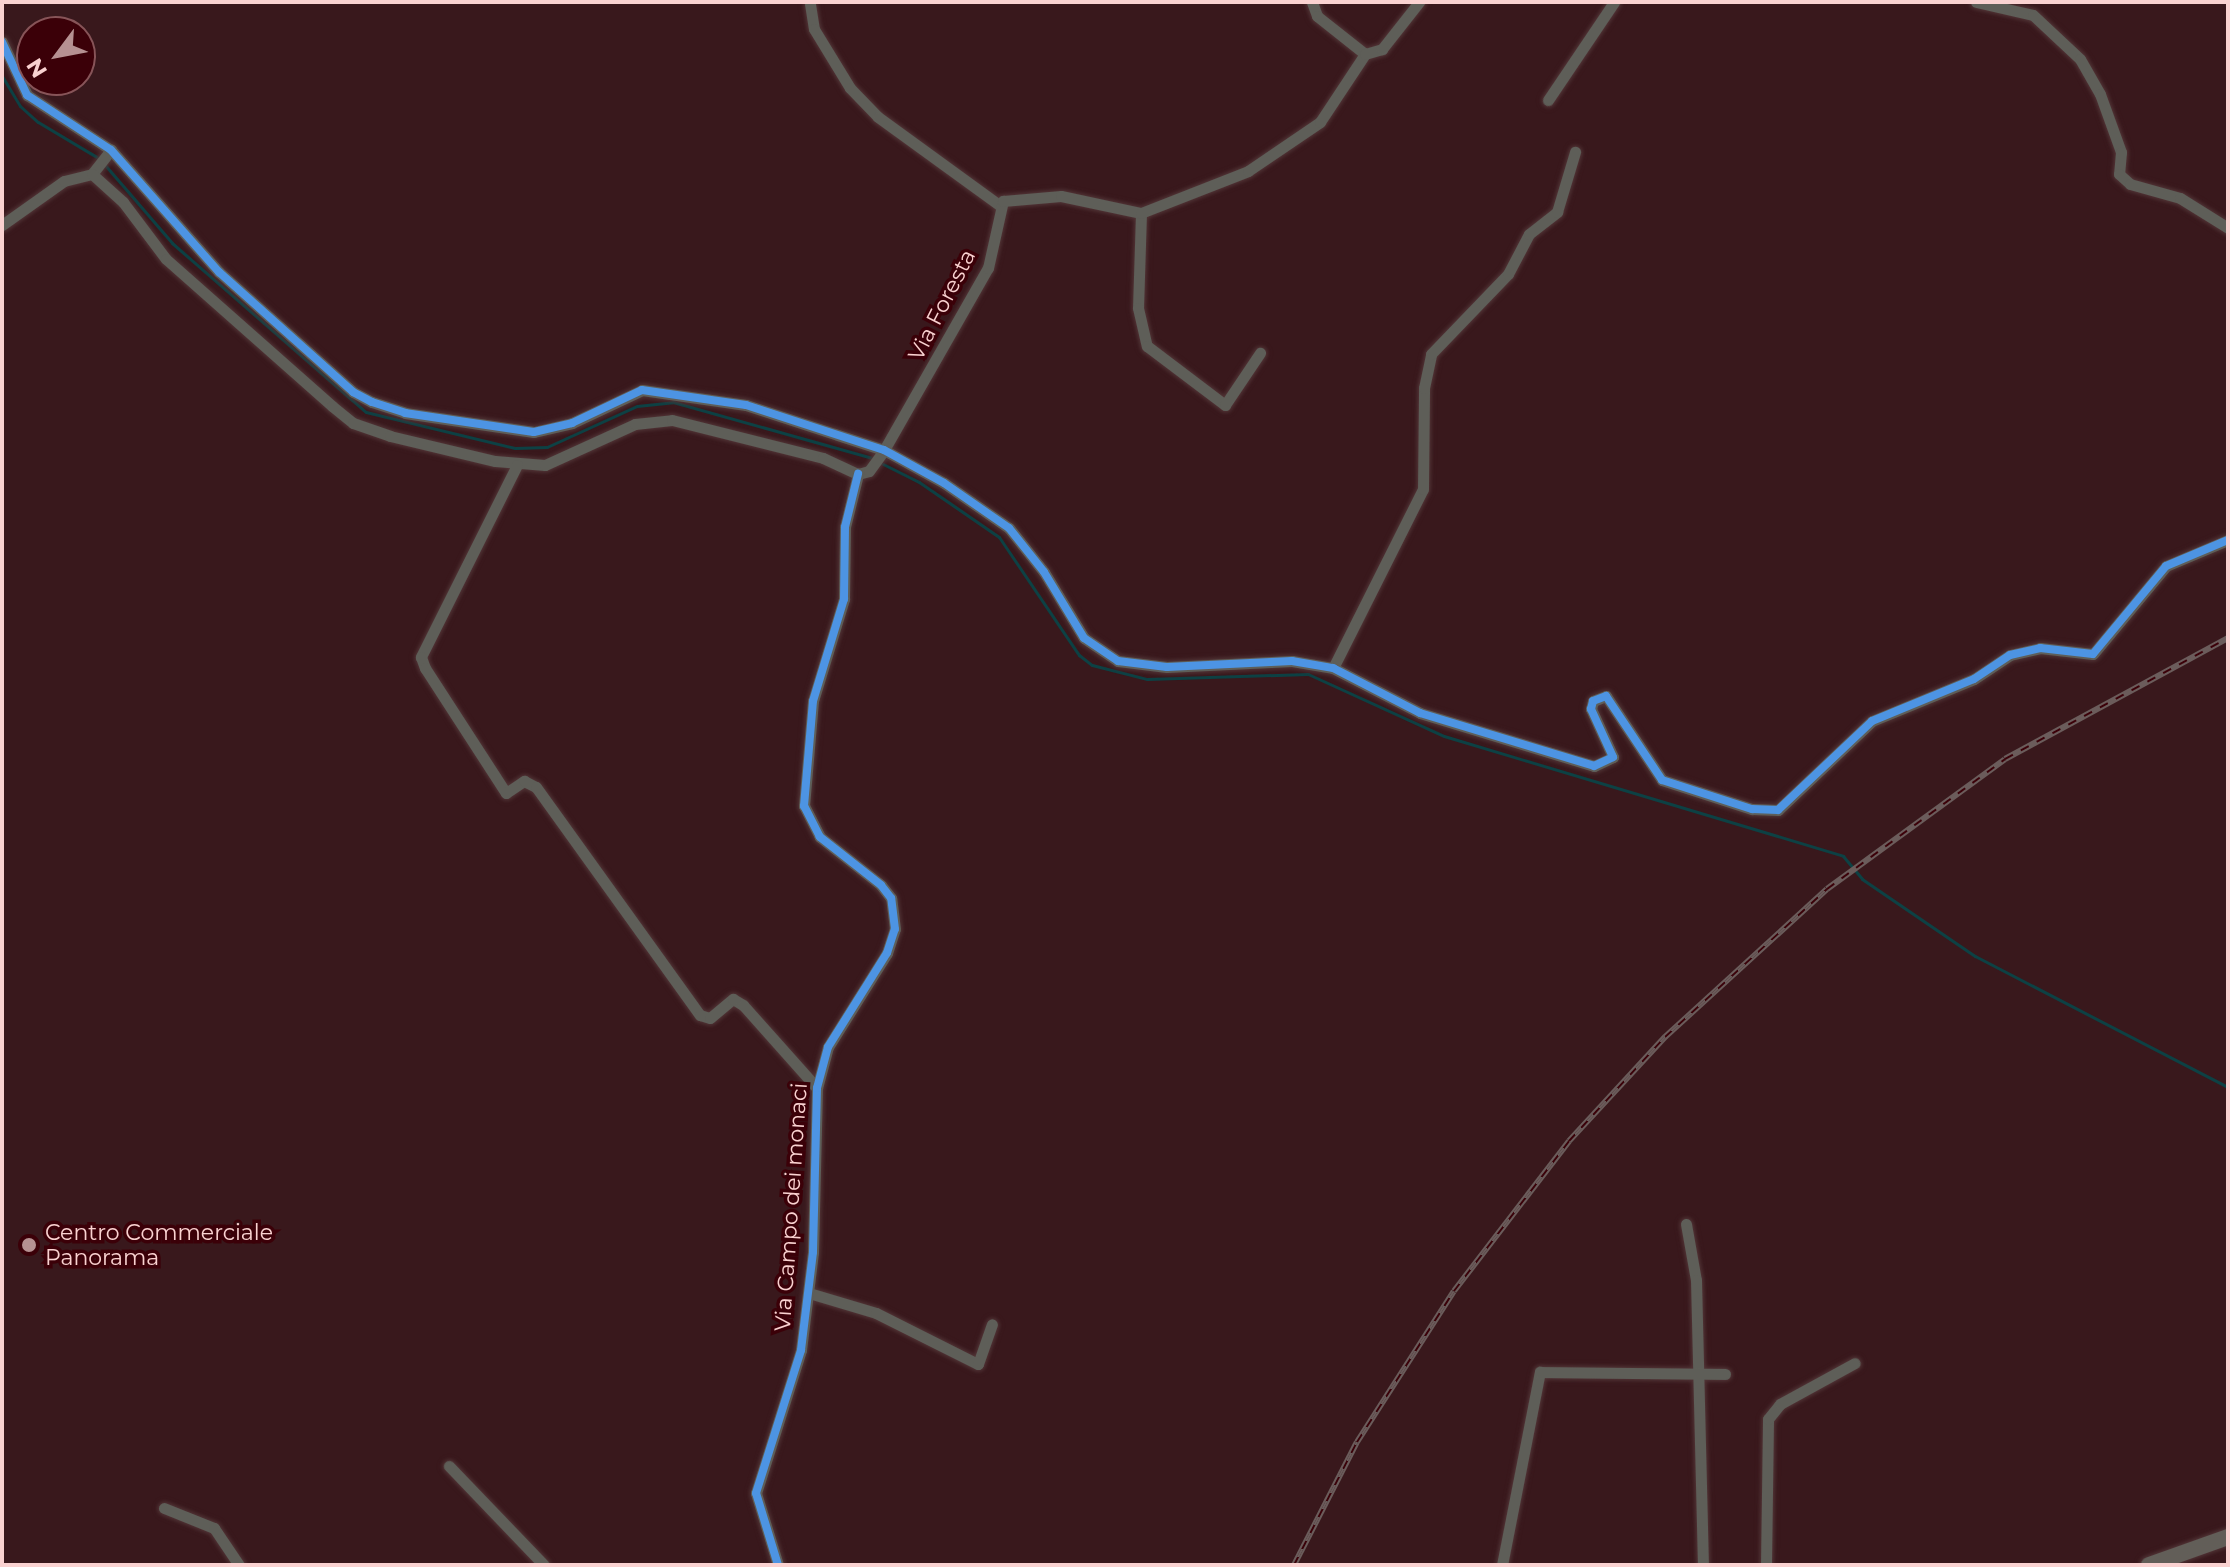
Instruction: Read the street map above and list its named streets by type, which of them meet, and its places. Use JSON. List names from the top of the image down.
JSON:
{
  "streets": {
    "street": ["Via Foresta", "Via Campo dei monaci"]
  },
  "crossings": [
    ["Via Foresta", "Via Campo dei monaci"]
  ],
  "places": ["Centro Commerciale Panorama"],
  "north": "bottom left"
}
